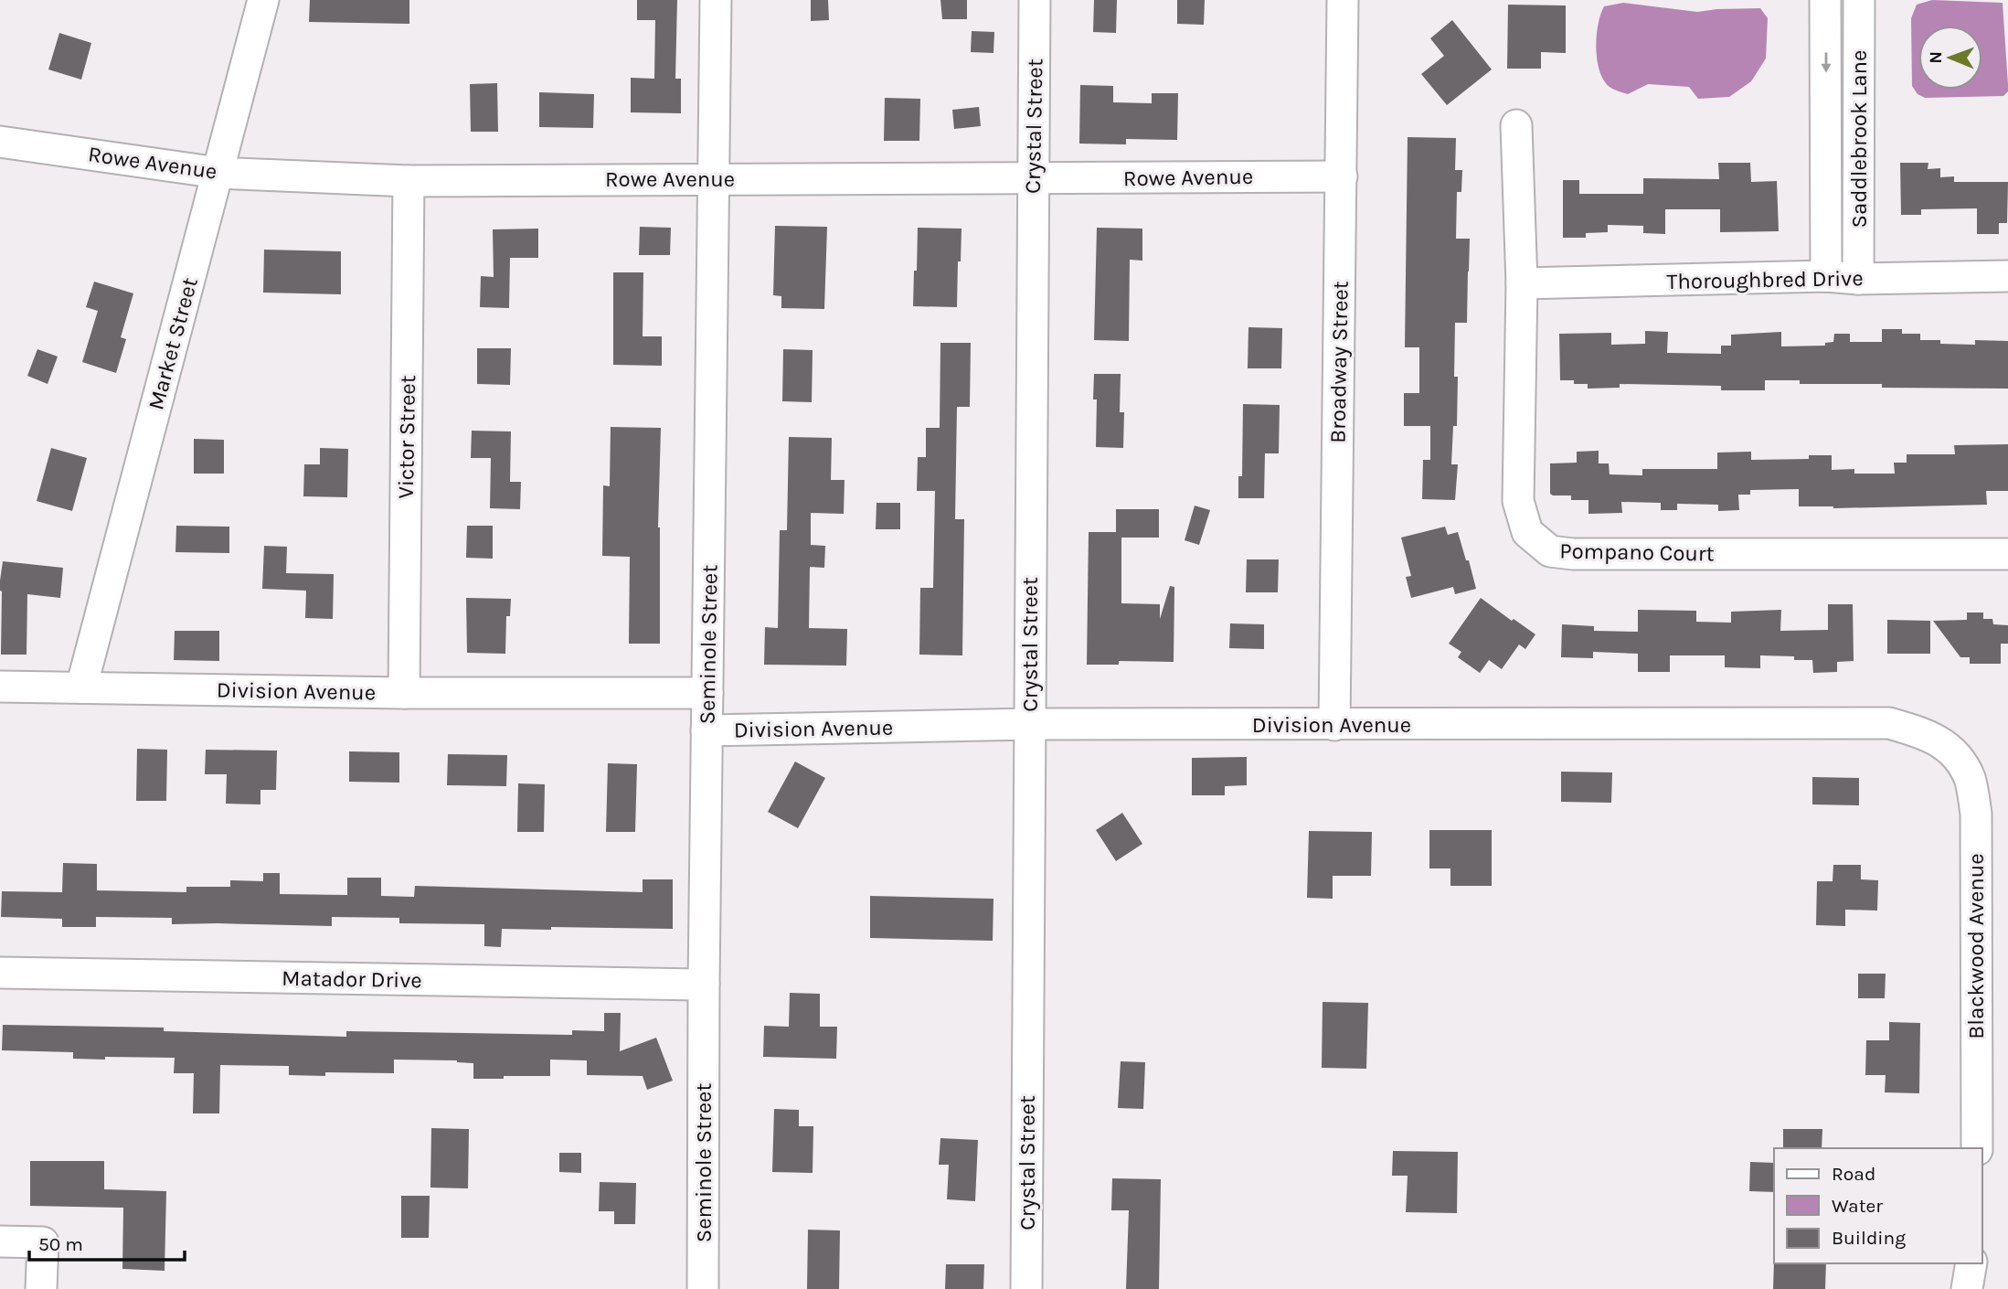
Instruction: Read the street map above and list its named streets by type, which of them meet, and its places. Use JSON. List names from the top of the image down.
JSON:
{
  "streets": {
    "street": [
      "Crystal Street",
      "Saddlebrook Lane",
      "Rowe Avenue",
      "Thoroughbred Drive",
      "Market Street",
      "Broadway Street",
      "Victor Street",
      "Pompano Court",
      "Seminole Street",
      "Division Avenue",
      "Blackwood Avenue",
      "Matador Drive"
    ]
  },
  "crossings": [
    ["Crystal Street", "Rowe Avenue"],
    ["Crystal Street", "Division Avenue"],
    ["Saddlebrook Lane", "Thoroughbred Drive"],
    ["Rowe Avenue", "Market Street"],
    ["Rowe Avenue", "Broadway Street"],
    ["Rowe Avenue", "Victor Street"],
    ["Rowe Avenue", "Seminole Street"],
    ["Thoroughbred Drive", "Pompano Court"],
    ["Market Street", "Division Avenue"],
    ["Broadway Street", "Division Avenue"],
    ["Victor Street", "Division Avenue"],
    ["Seminole Street", "Division Avenue"],
    ["Seminole Street", "Matador Drive"],
    ["Division Avenue", "Blackwood Avenue"]
  ],
  "legend": ["Road", "Water", "Building"],
  "scale_bar": "50 m",
  "north": "left"
}
